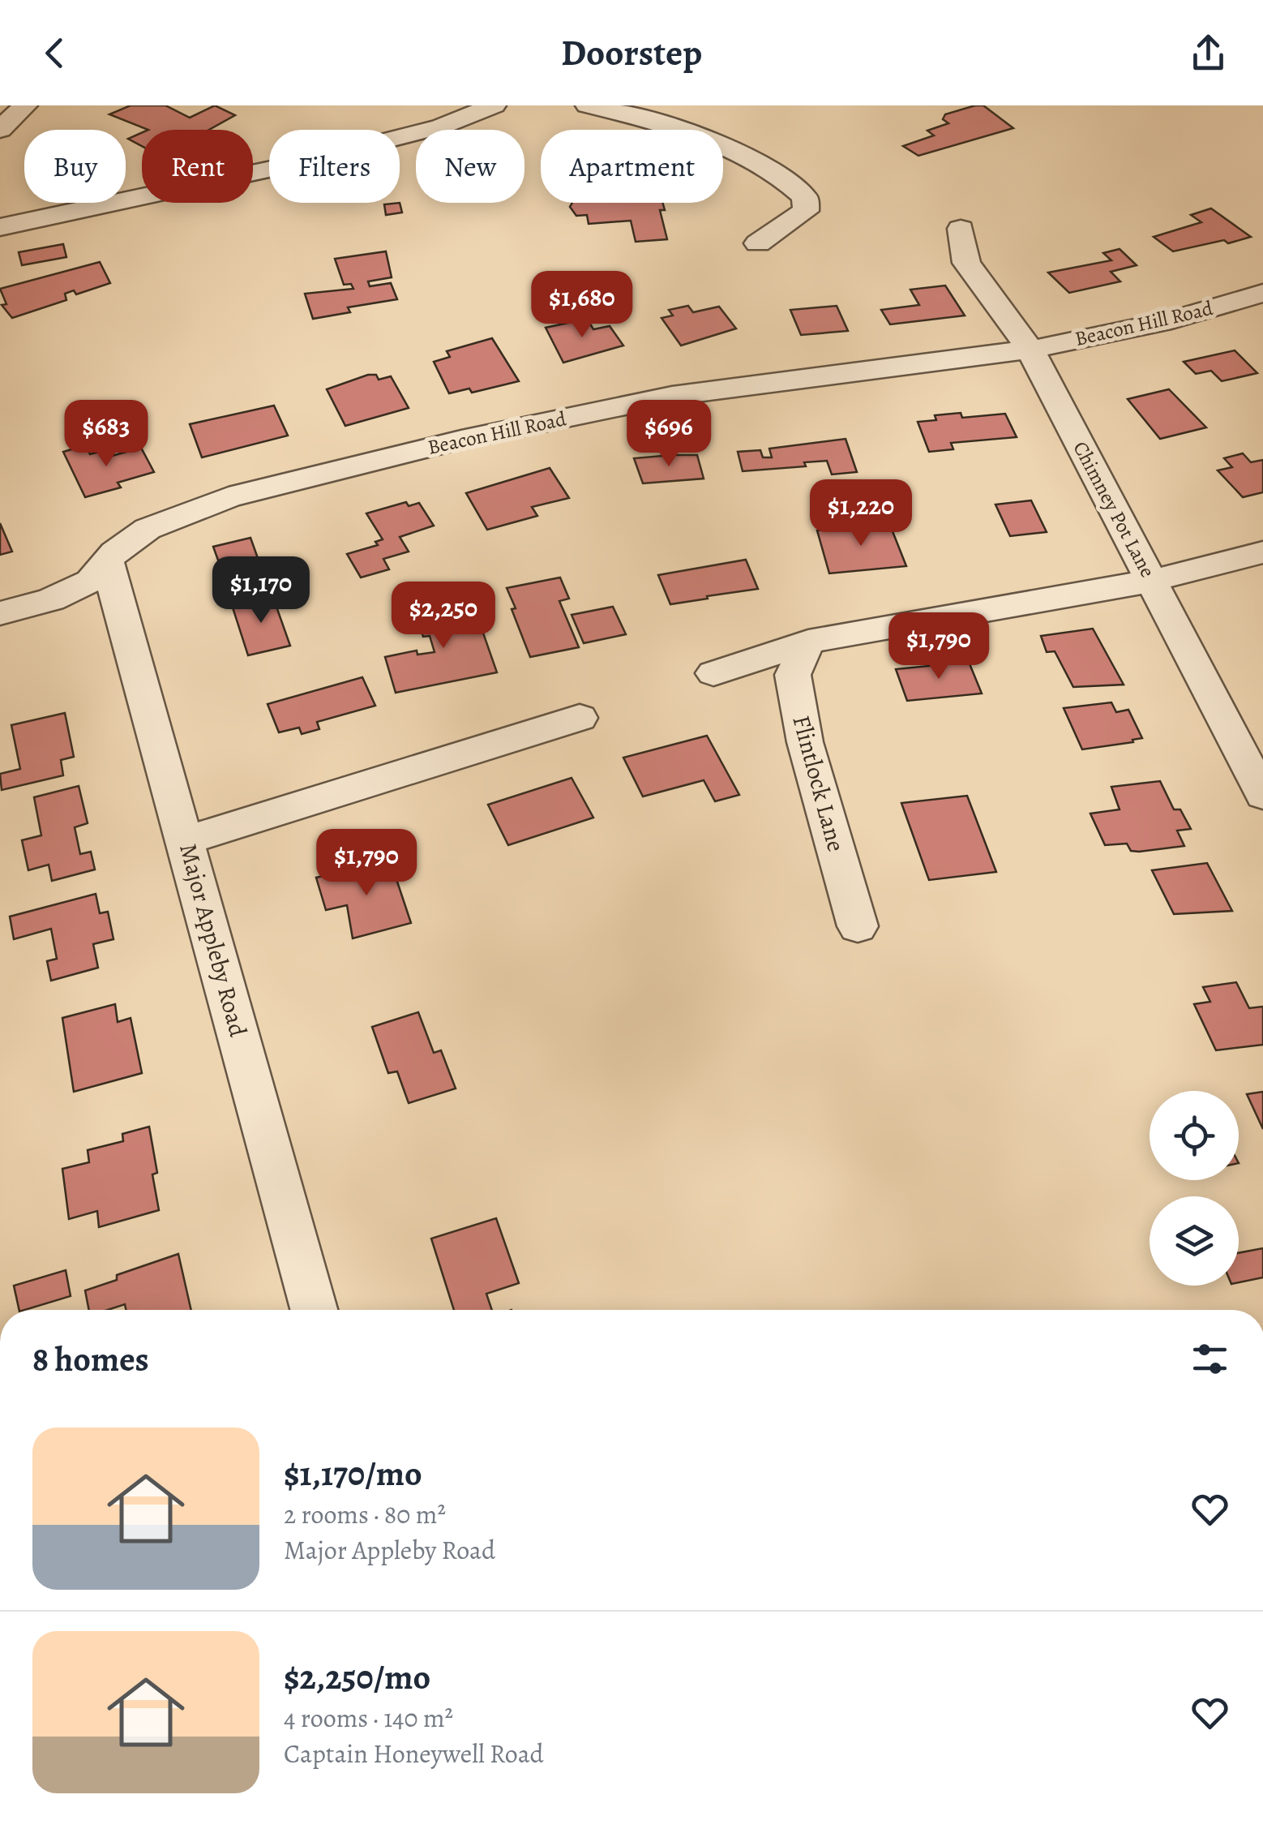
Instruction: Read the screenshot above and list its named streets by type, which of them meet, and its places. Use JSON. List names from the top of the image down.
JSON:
{
  "streets": {
    "street": [
      "Beacon Hill Road",
      "Chimney Pot Lane",
      "Flintlock Lane",
      "Major Appleby Road"
    ]
  },
  "crossings": [
    ["Beacon Hill Road", "Chimney Pot Lane"],
    ["Beacon Hill Road", "Major Appleby Road"]
  ],
  "page": {
    "header": "Doorstep",
    "chip": [
      "Buy",
      "Rent",
      "Filters",
      "New",
      "Apartment"
    ],
    "price": [
      "$1,680",
      "$683",
      "$696",
      "$1,220",
      "$1,170",
      "$2,250",
      "$1,790",
      "$1,790"
    ],
    "heading": "8 homes",
    "list": [
      {
        "name": "$1,170/mo",
        "note": "2 rooms · 80 m² · Major Appleby Road"
      },
      {
        "name": "$2,250/mo",
        "note": "4 rooms · 140 m² · Captain Honeywell Road"
      }
    ]
  }
}
